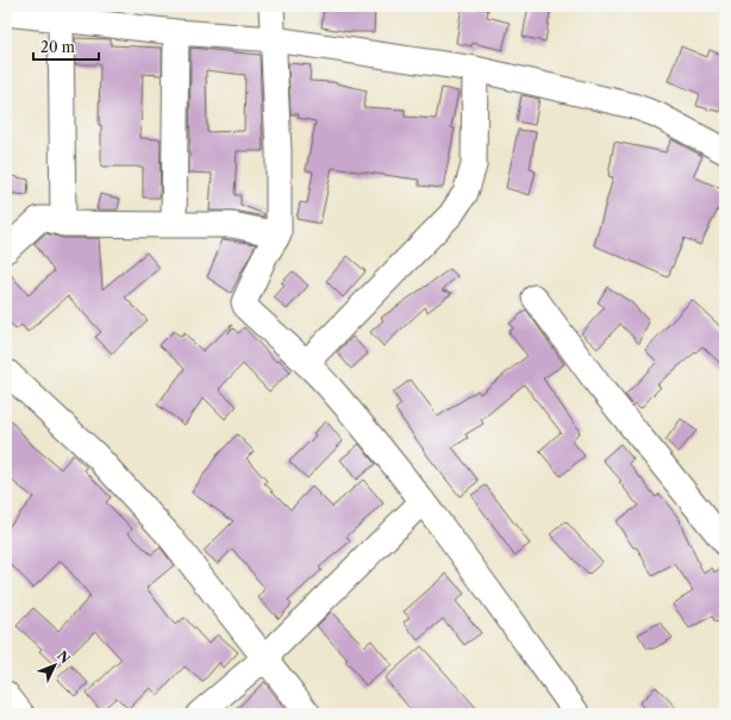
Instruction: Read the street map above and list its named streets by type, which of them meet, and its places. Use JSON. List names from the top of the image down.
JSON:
{
  "scale_bar": "20 m",
  "north": "top right"
}
